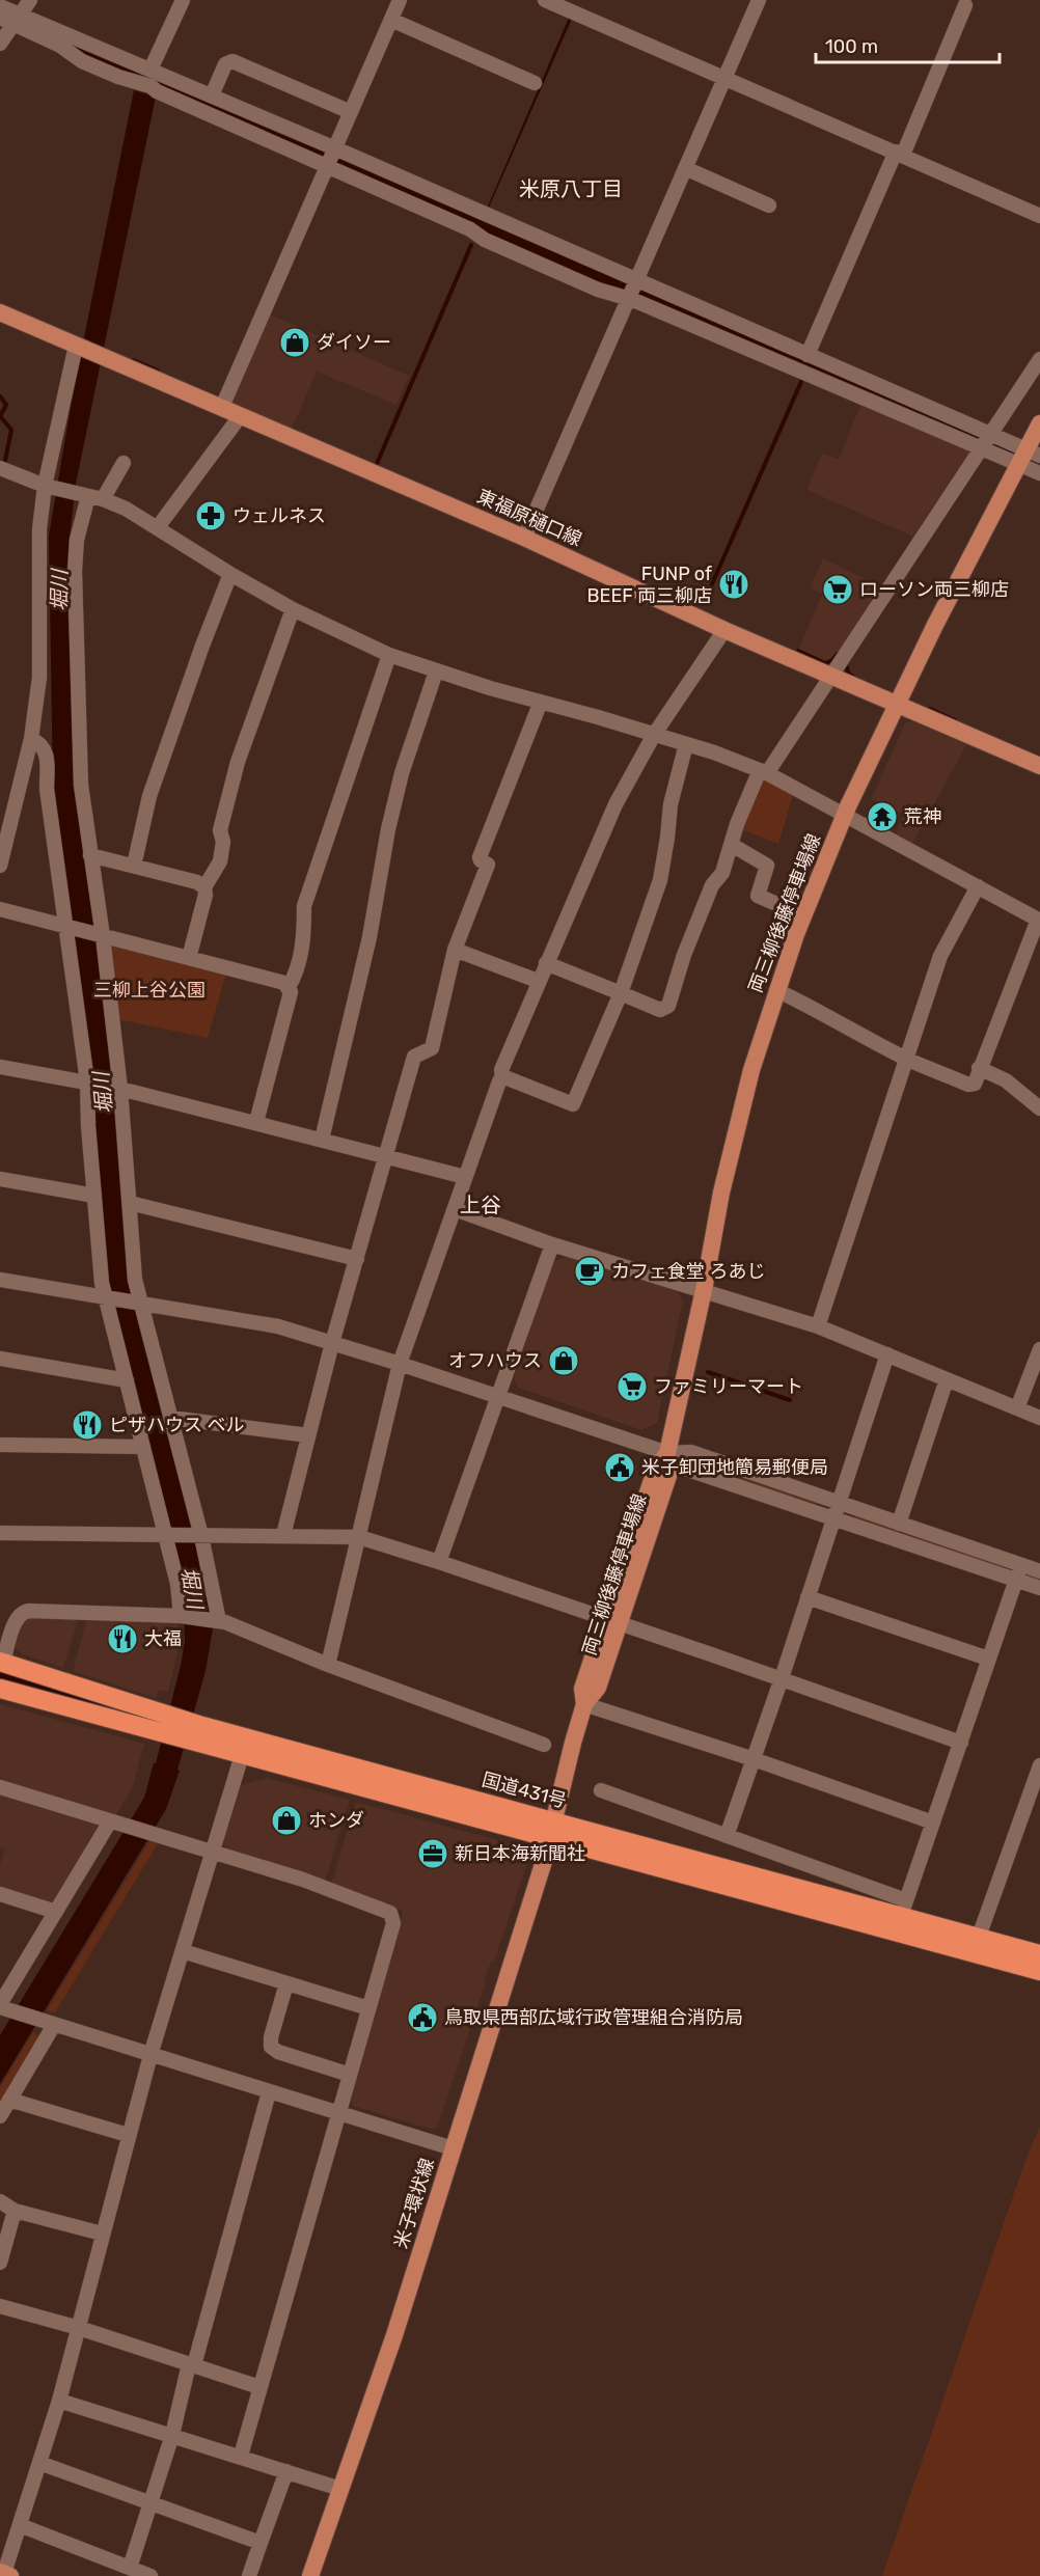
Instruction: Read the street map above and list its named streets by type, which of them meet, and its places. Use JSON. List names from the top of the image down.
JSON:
{
  "streets": {
    "highway": ["国道431号"],
    "main road": ["東福原樋口線", "両三柳後藤停車場線", "米子環状線"]
  },
  "crossings": [
    ["東福原樋口線", "両三柳後藤停車場線"],
    ["両三柳後藤停車場線", "国道431号"],
    ["両三柳後藤停車場線", "米子環状線"],
    ["国道431号", "米子環状線"]
  ],
  "districts": ["米原八丁目", "上谷"],
  "water": ["堀川"],
  "parks": ["三柳上谷公園"],
  "places": {
    "shop": ["ダイソー", "オフハウス", "ホンダ"],
    "pharmacy": ["ウェルネス"],
    "restaurant": ["FUNP of BEEF 両三柳店", "ピザハウス ベル", "大福"],
    "supermarket": ["ローソン両三柳店", "ファミリーマート"],
    "temple": ["荒神"],
    "cafe": ["カフェ食堂 ろあじ"],
    "public building": ["米子卸団地簡易郵便局", "鳥取県西部広域行政管理組合消防局"],
    "office": ["新日本海新聞社"]
  },
  "scale_bar": "100 m"
}
